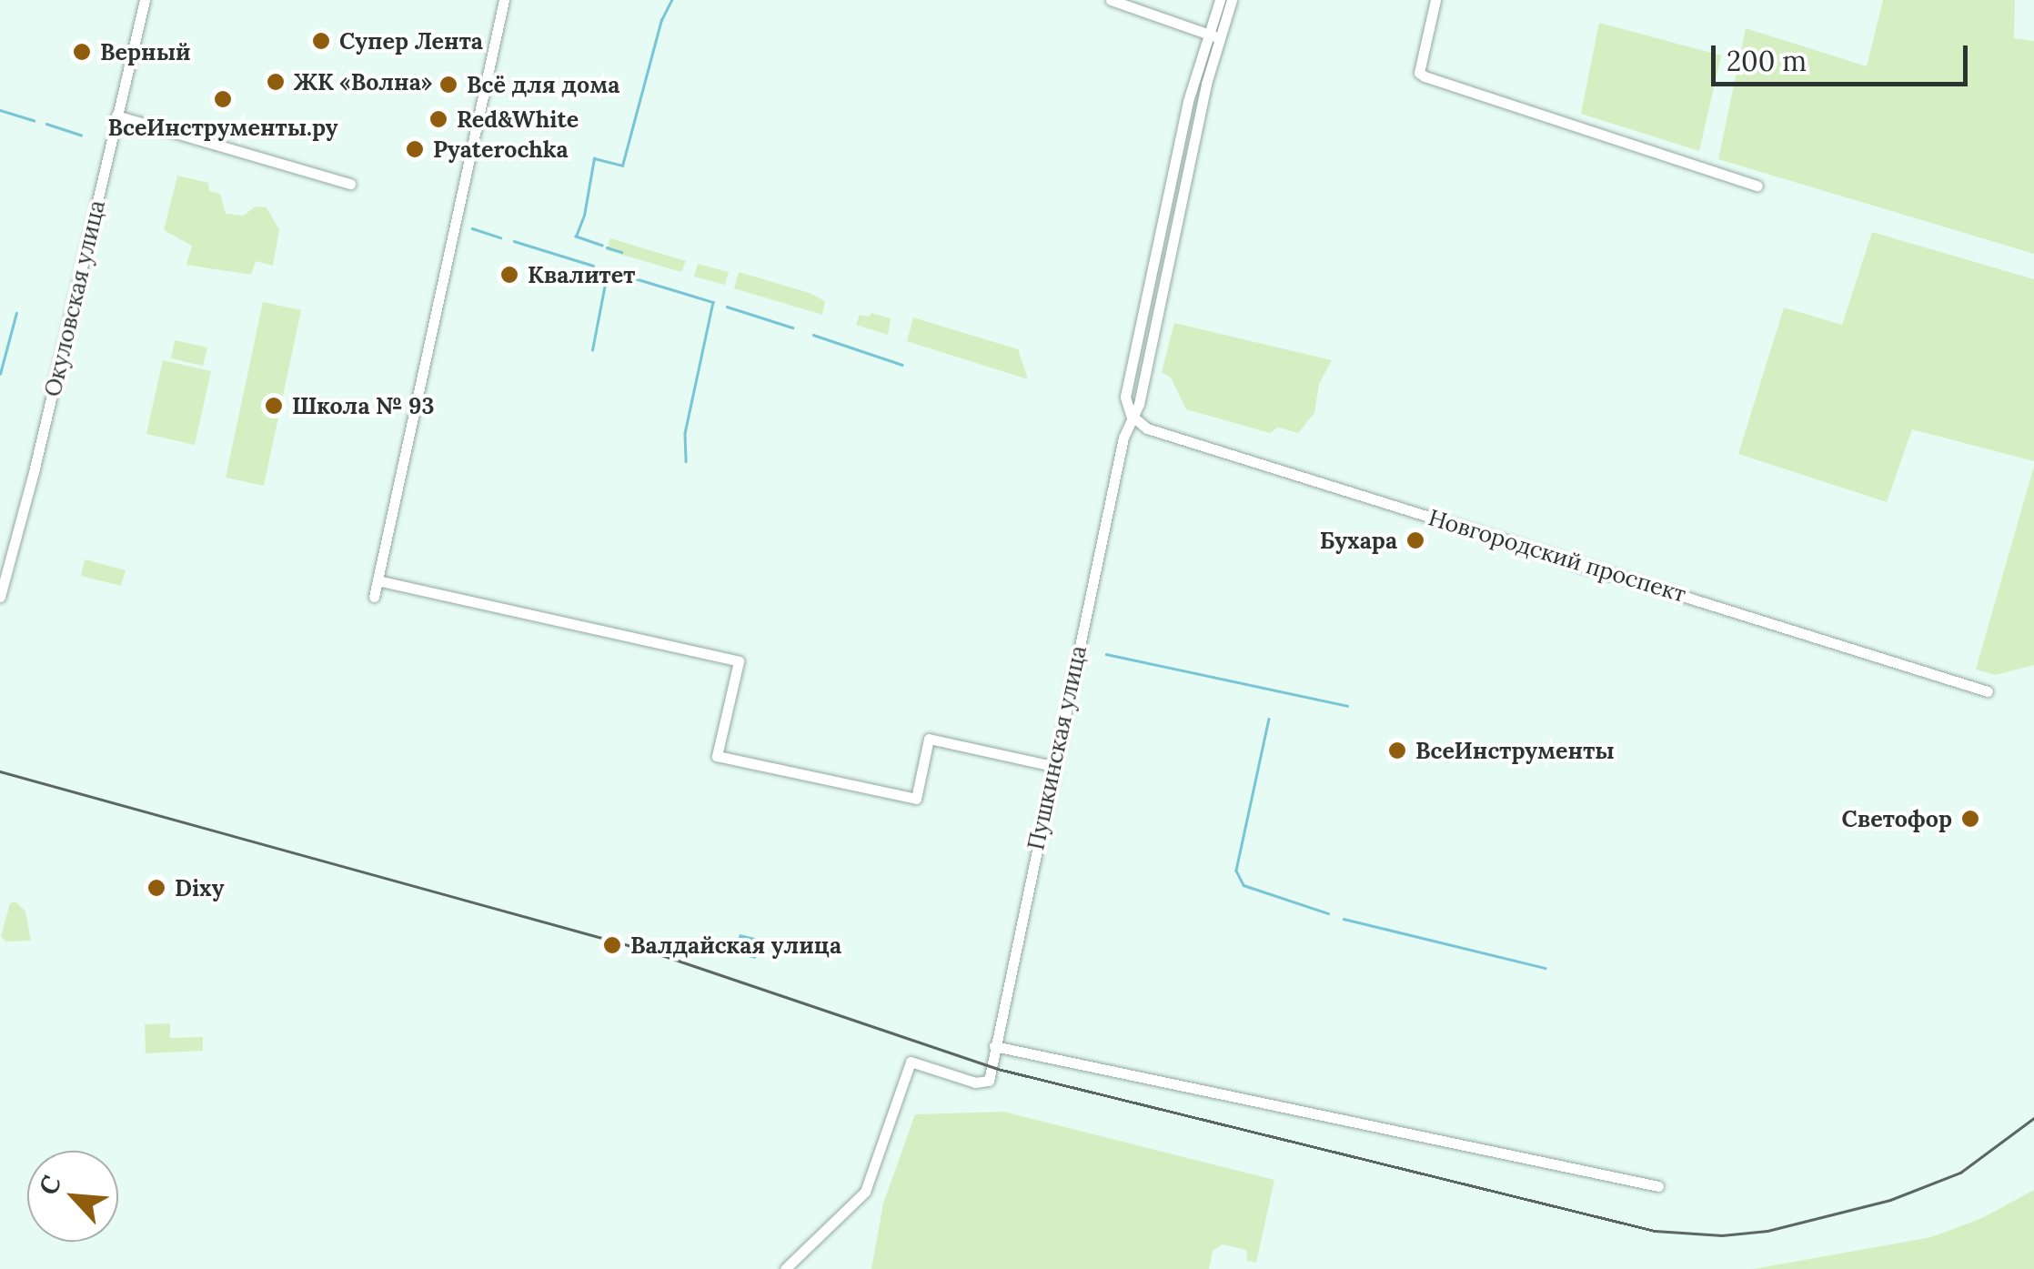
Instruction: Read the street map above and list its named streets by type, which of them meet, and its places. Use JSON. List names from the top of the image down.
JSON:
{
  "streets": {
    "street": ["Окуловская улица", "Новгородский проспект", "Пушкинская улица"]
  },
  "crossings": [
    ["Новгородский проспект", "Пушкинская улица"]
  ],
  "places": [
    "Супер Лента",
    "Верный",
    "ЖК «Волна»",
    "Всё для дома",
    "ВсеИнструменты.ру",
    "Red&White",
    "Pyaterochka",
    "Квалитет",
    "Школа № 93",
    "Бухара",
    "ВсеИнструменты",
    "Светофор",
    "Dixy",
    "Валдайская улица"
  ],
  "scale_bar": "200 m",
  "north": "top left"
}
